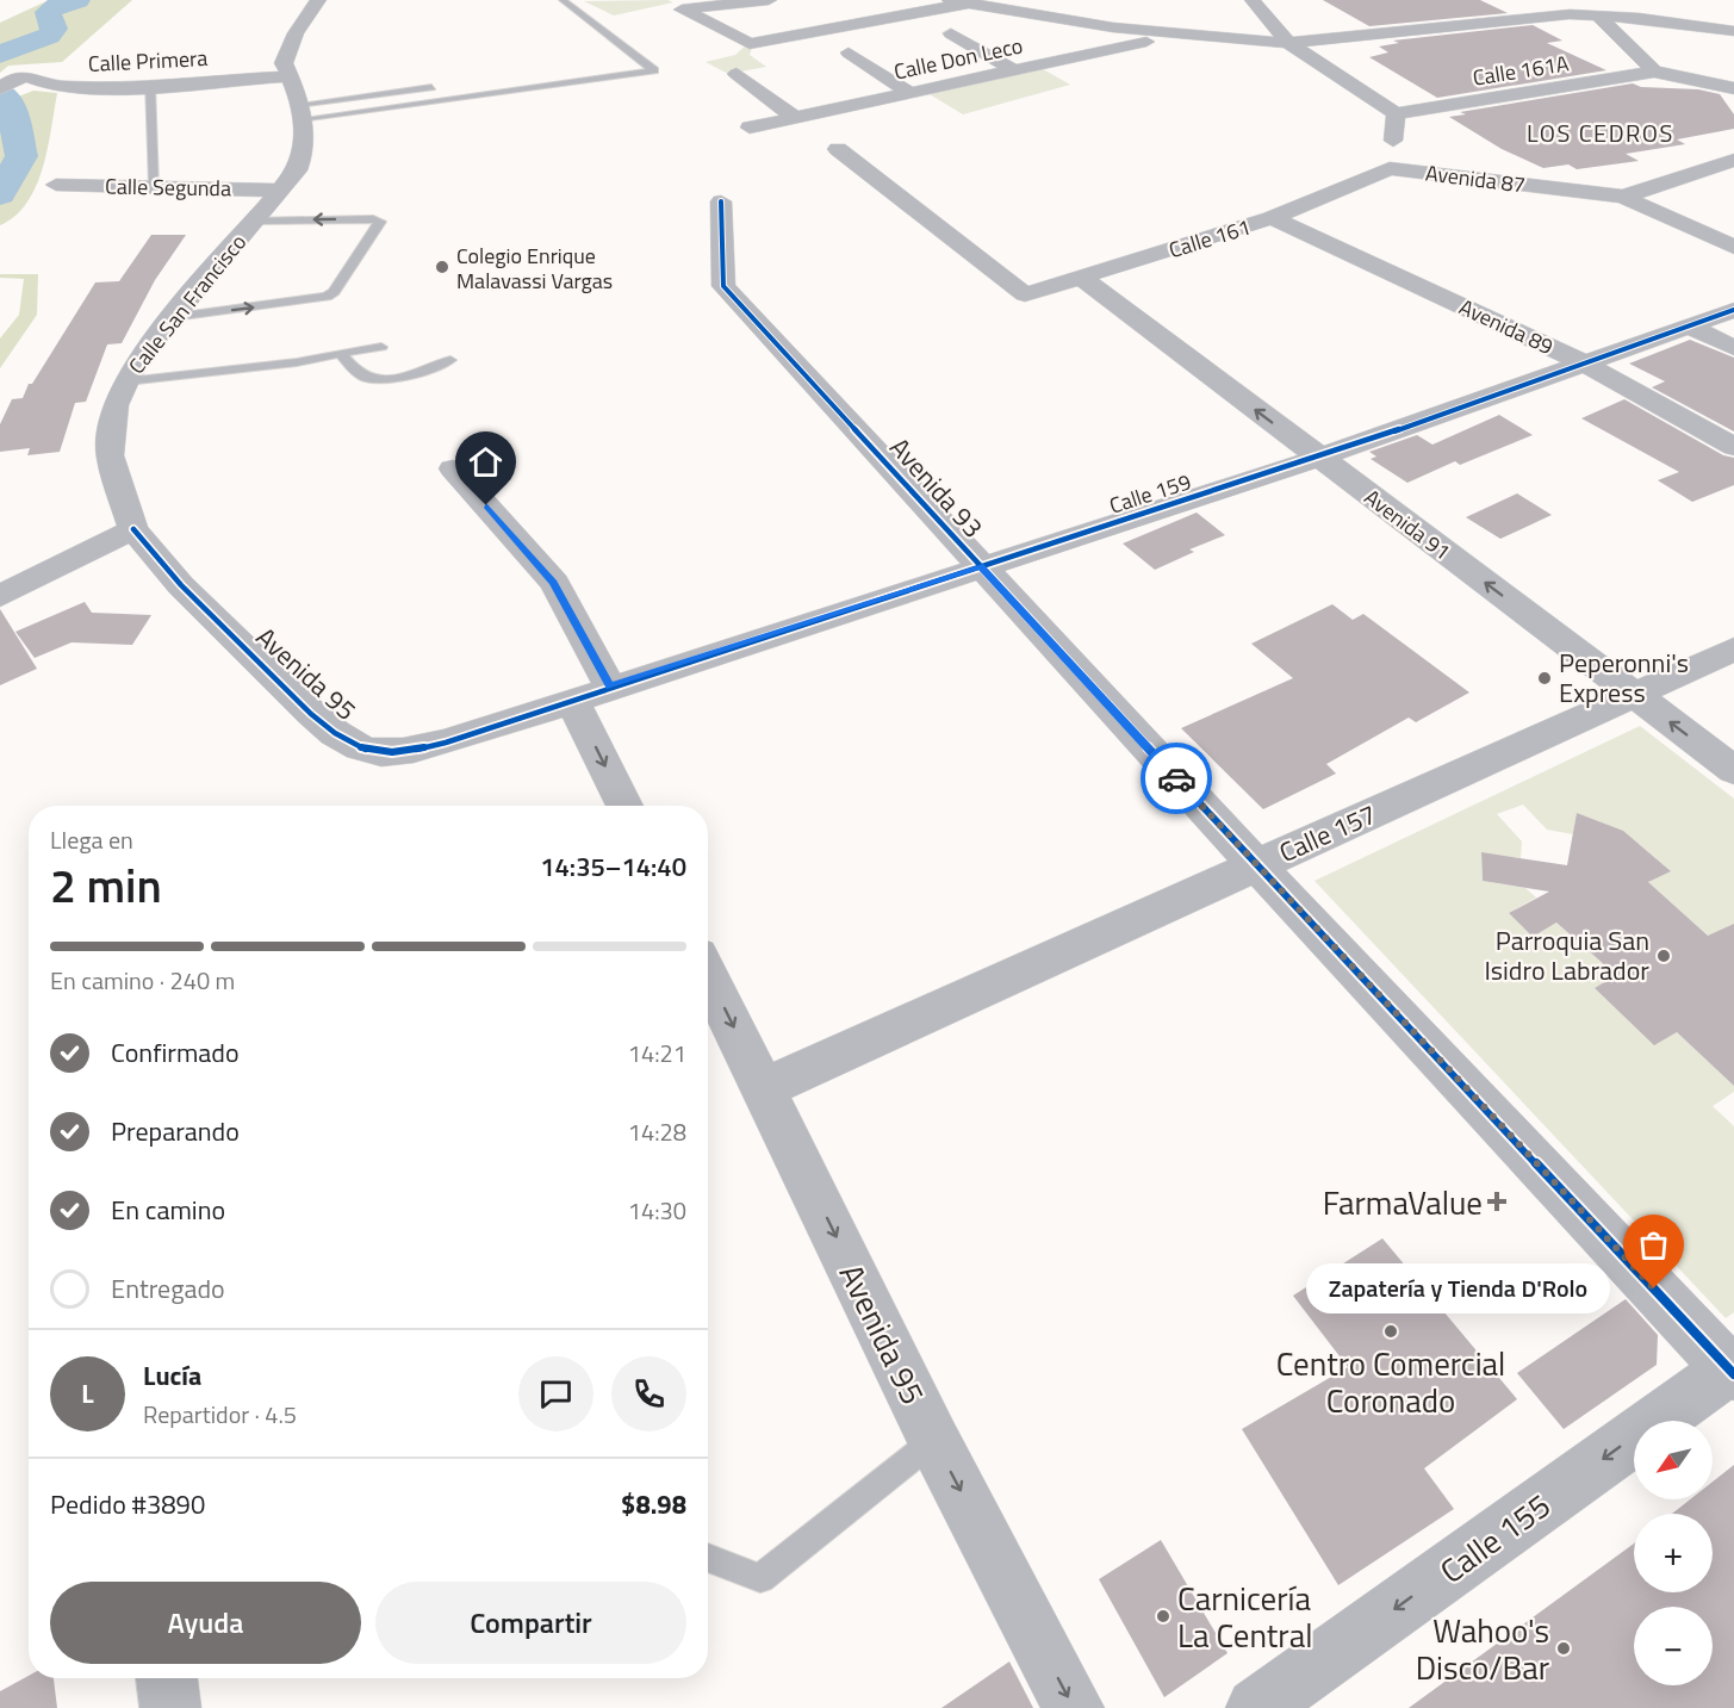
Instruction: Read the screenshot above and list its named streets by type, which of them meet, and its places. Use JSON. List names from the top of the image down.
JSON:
{
  "streets": {
    "main road": ["Calle 155"],
    "street": [
      "Calle Don Leco",
      "Calle Primera",
      "Calle 161A",
      "Avenida 87",
      "Calle Segunda",
      "Calle 161",
      "Calle San Francisco",
      "Avenida 89",
      "Avenida 93",
      "Calle 159",
      "Avenida 91",
      "Avenida 95",
      "Calle 157"
    ]
  },
  "crossings": [
    ["Calle Primera", "Calle San Francisco"],
    ["Calle 161A", "Avenida 87"],
    ["Avenida 87", "Calle 161"],
    ["Calle Segunda", "Calle San Francisco"],
    ["Calle 161", "Avenida 89"],
    ["Calle 161", "Avenida 91"],
    ["Calle San Francisco", "Avenida 95"],
    ["Avenida 89", "Calle 159"],
    ["Avenida 93", "Calle 159"],
    ["Avenida 93", "Calle 157"],
    ["Avenida 93", "Calle 155"],
    ["Calle 159", "Avenida 91"],
    ["Calle 159", "Avenida 95"],
    ["Avenida 91", "Calle 157"],
    ["Avenida 95", "Calle 157"]
  ],
  "one_way": ["Avenida 91", "Avenida 95", "Calle 155"],
  "districts": ["LOS CEDROS"],
  "places": {
    "other": [
      "Colegio Enrique Malavassi Vargas",
      "Peperonni's Express",
      "Parroquia San Isidro Labrador",
      "Zapatería y Tienda D'Rolo",
      "Centro Comercial Coronado",
      "Carnicería La Central",
      "Wahoo's Disco/Bar"
    ],
    "health": ["FarmaValue"]
  },
  "north": "bottom left",
  "page": {
    "heading": ["2 min", "Llega en", "14:35–14:40"],
    "panel": [
      "Lucía",
      "Repartidor · 4.5",
      "Pedido #3890",
      "$8.98"
    ],
    "bar": "En camino · 240 m",
    "list": [
      ["Confirmado", "14:21"],
      ["Preparando", "14:28"],
      ["En camino", "14:30"],
      "Entregado"
    ],
    "bubble": "Zapatería y Tienda D'Rolo",
    "round": "L",
    "map_buttons": ["+", "−"],
    "buttons": ["Ayuda", "Compartir"]
  }
}
